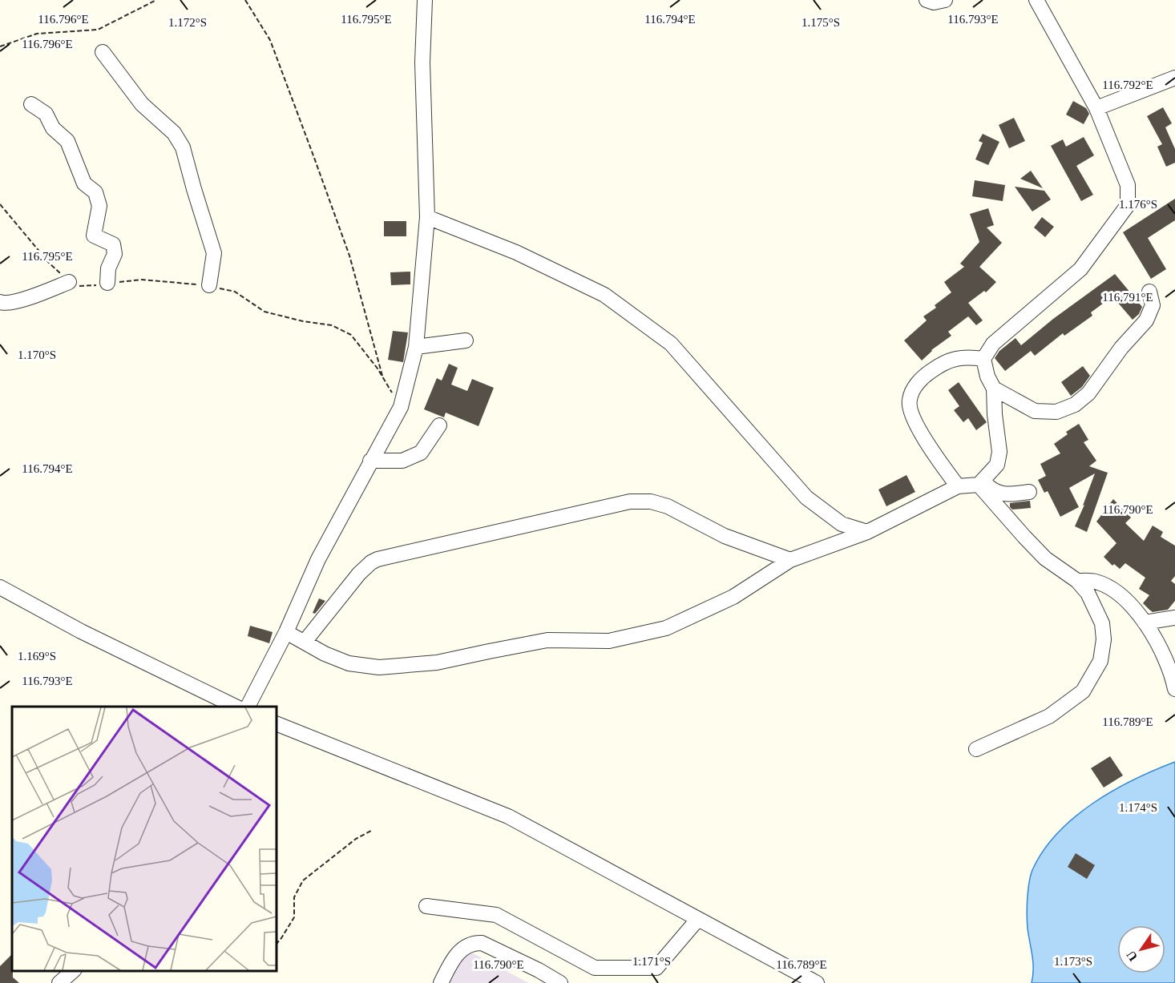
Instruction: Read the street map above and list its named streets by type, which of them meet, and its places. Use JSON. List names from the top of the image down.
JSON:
{
  "north": "bottom left",
  "coordinates": [
    "116.796°E",
    "116.795°E",
    "116.794°E",
    "116.793°E",
    "1.172°S",
    "1.175°S",
    "116.792°E",
    "1.176°S",
    "116.791°E",
    "1.170°S",
    "116.790°E",
    "1.169°S",
    "116.789°E",
    "1.174°S",
    "1.171°S",
    "1.173°S"
  ]
}
